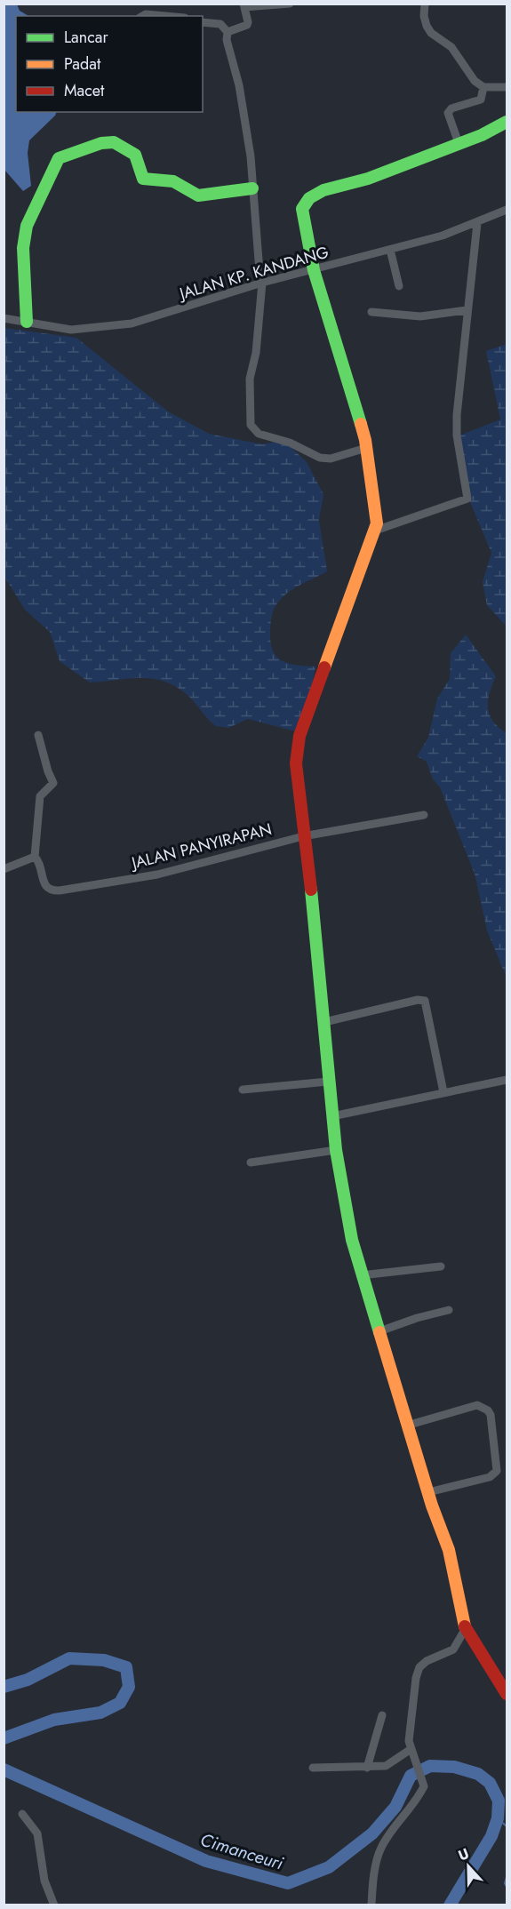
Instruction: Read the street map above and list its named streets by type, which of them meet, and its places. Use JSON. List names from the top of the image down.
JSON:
{
  "streets": {
    "street": ["JALAN KP. KANDANG", "JALAN PANYIRAPAN"]
  },
  "water": ["Cimanceuri"],
  "legend": ["Lancar", "Padat", "Macet"],
  "north": "top"
}
